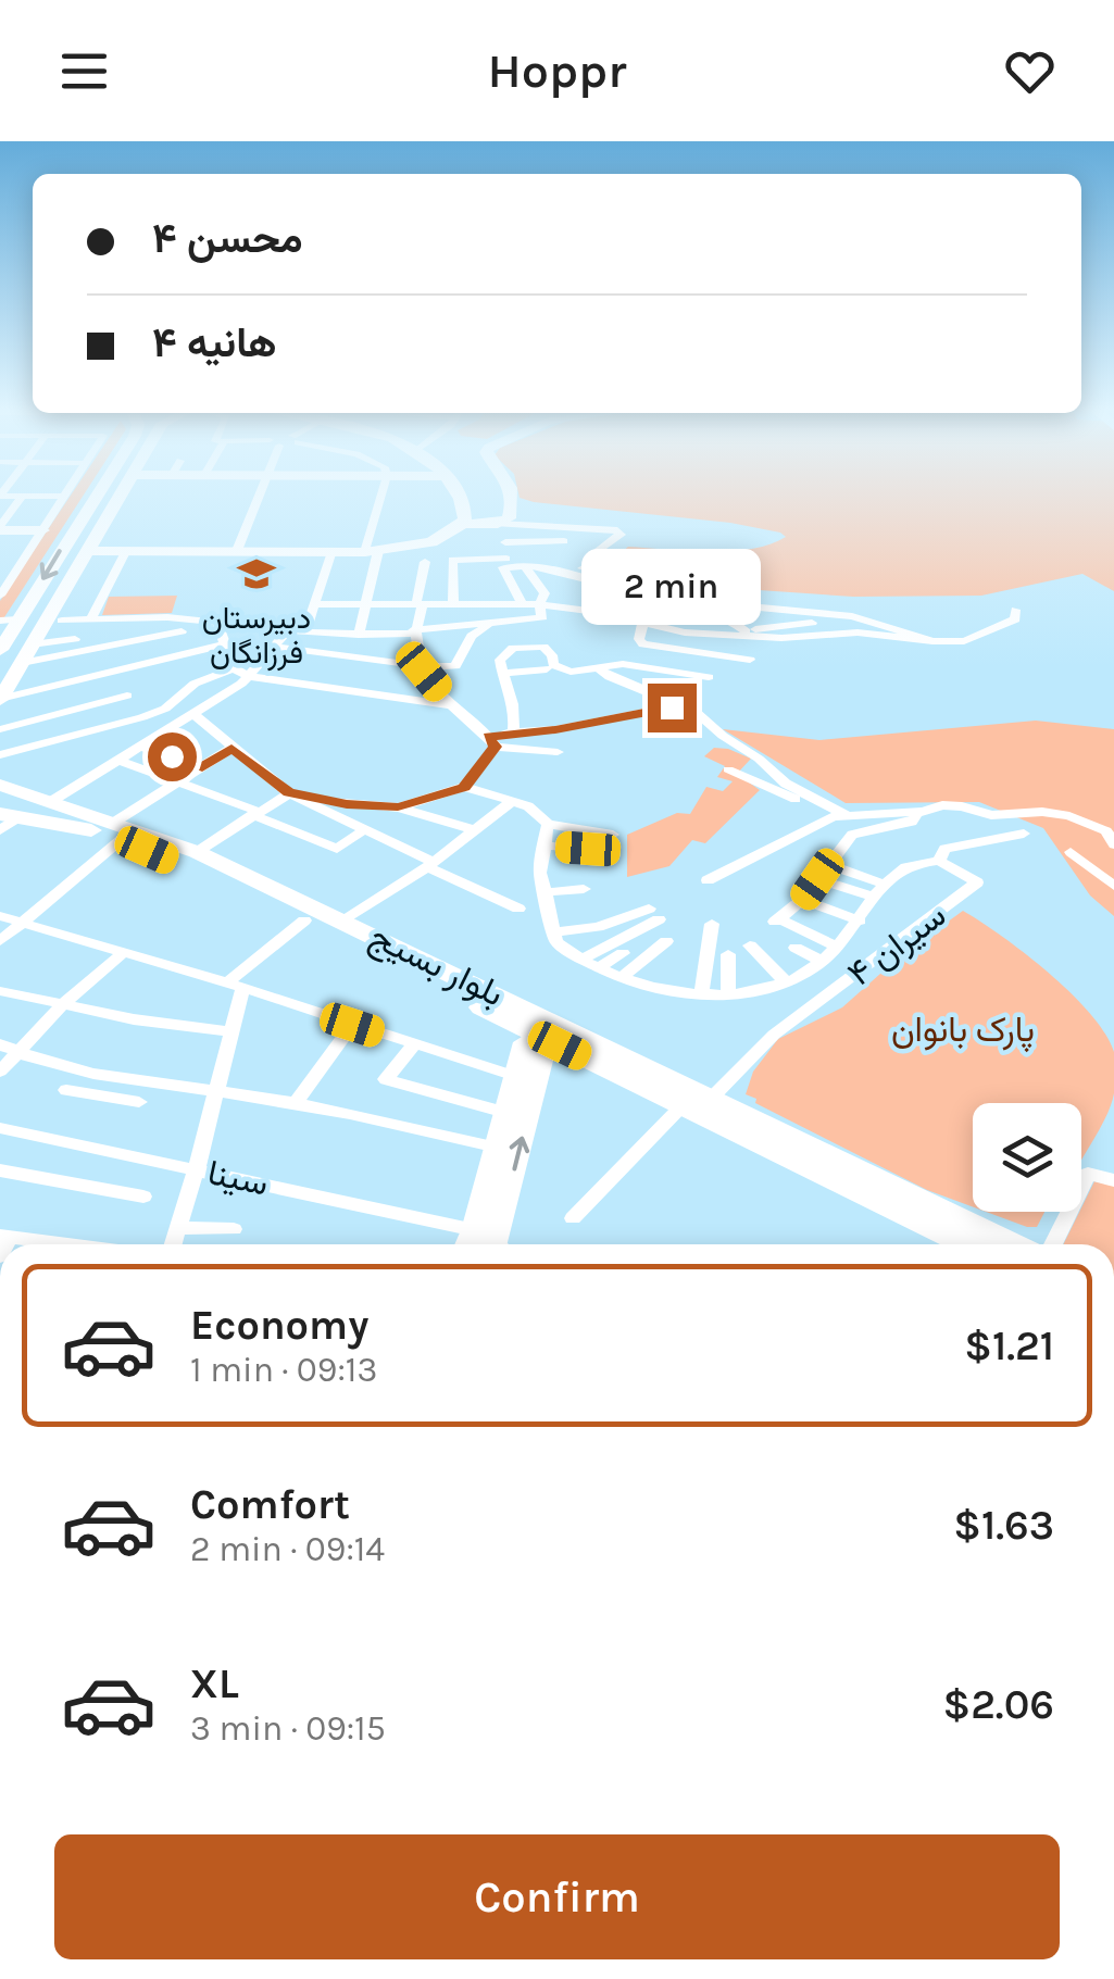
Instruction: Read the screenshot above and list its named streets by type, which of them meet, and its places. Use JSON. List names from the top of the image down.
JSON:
{
  "streets": {
    "main road": ["بلوار بسیج"],
    "street": ["سیران ۴", "سینا"]
  },
  "crossings": [
    ["سیران ۴", "بلوار بسیج"]
  ],
  "parks": ["پارک بانوان"],
  "places": {
    "school or university": ["دبیرستان فرزانگان"]
  },
  "page": {
    "header": "Hoppr",
    "banner": ["محسن ۴", "هانیه ۴"],
    "bubble": "2 min",
    "list": [
      {
        "name": "Economy",
        "note": "1 min · 09:13",
        "value": "$1.21"
      },
      {
        "name": "Comfort",
        "note": "2 min · 09:14",
        "value": "$1.63"
      },
      {
        "name": "XL",
        "note": "3 min · 09:15",
        "value": "$2.06"
      }
    ],
    "buttons": "Confirm"
  }
}
